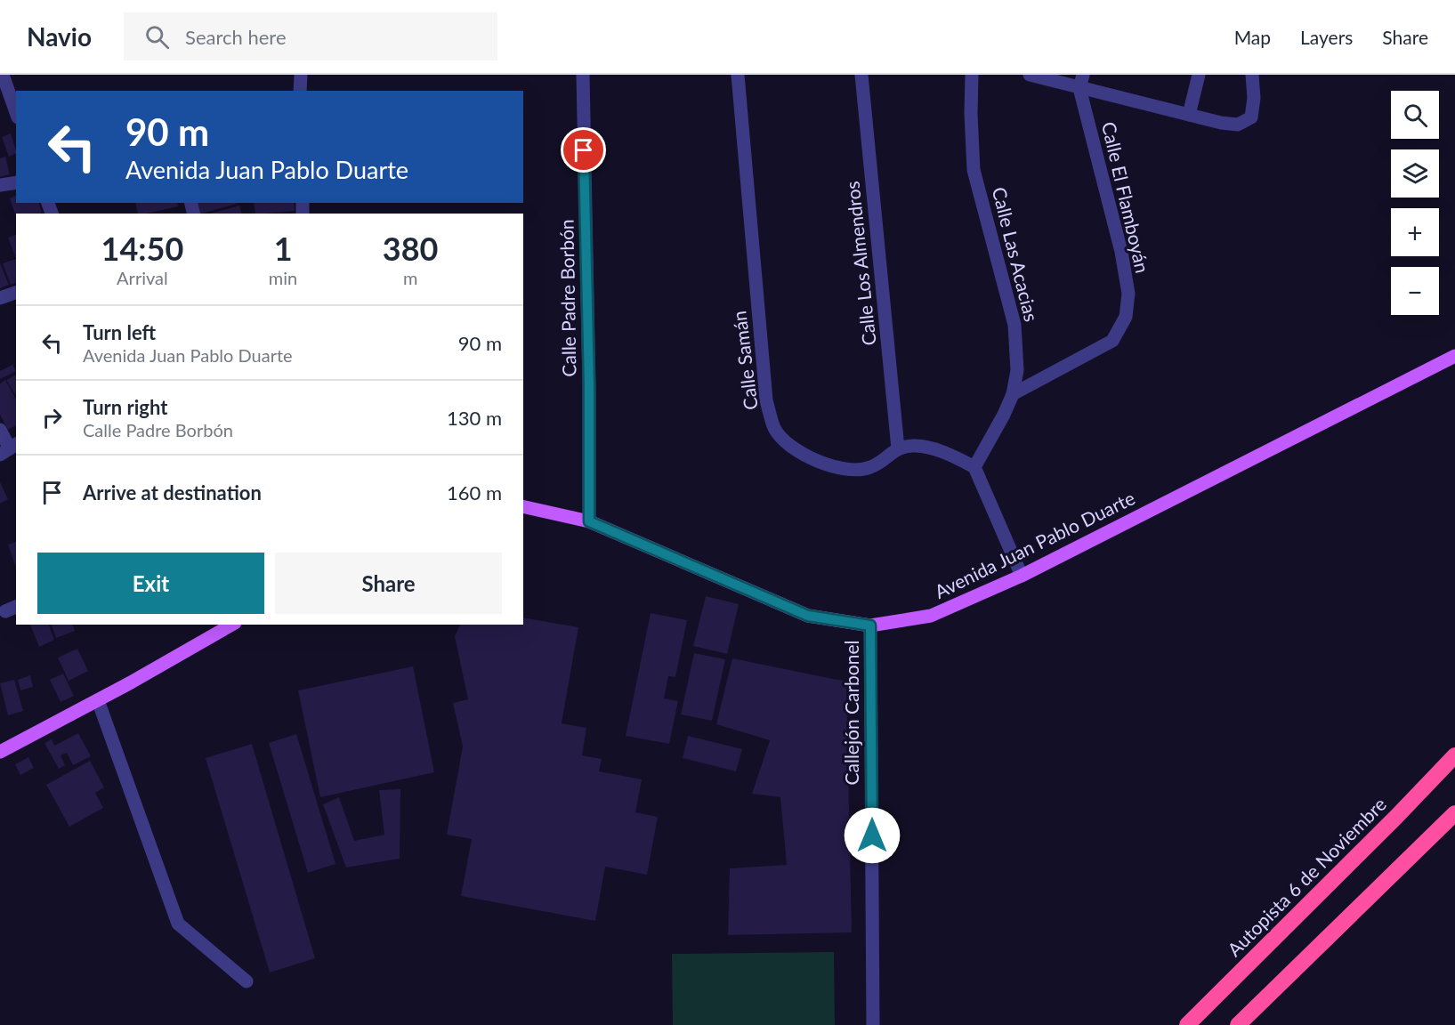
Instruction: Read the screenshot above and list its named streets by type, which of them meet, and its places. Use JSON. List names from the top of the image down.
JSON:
{
  "streets": {
    "highway": ["Autopista 6 de Noviembre"],
    "main road": ["Avenida Juan Pablo Duarte"],
    "street": [
      "Calle El Flamboyán",
      "Calle Las Acacias",
      "Calle Los Almendros",
      "Calle Padre Borbón",
      "Calle Samán",
      "Callejón Carbonel"
    ]
  },
  "crossings": [
    ["Calle El Flamboyán", "Calle Las Acacias"],
    ["Calle Los Almendros", "Calle Samán"],
    ["Calle Padre Borbón", "Avenida Juan Pablo Duarte"],
    ["Avenida Juan Pablo Duarte", "Callejón Carbonel"]
  ],
  "page": {
    "header": "Navio",
    "search": "Search here",
    "nav": ["Map", "Layers", "Share"],
    "map_buttons": ["+", "−"],
    "turn": ["90 m", "Avenida Juan Pablo Duarte"],
    "eta": [
      "14:50",
      "Arrival",
      "1",
      "min",
      "380",
      "m"
    ],
    "list": [
      {
        "name": "Turn left",
        "note": "Avenida Juan Pablo Duarte",
        "value": "90 m"
      },
      {
        "name": "Turn right",
        "note": "Calle Padre Borbón",
        "value": "130 m"
      },
      {
        "name": "Arrive at destination",
        "value": "160 m"
      }
    ],
    "buttons": ["Exit", "Share"]
  }
}
